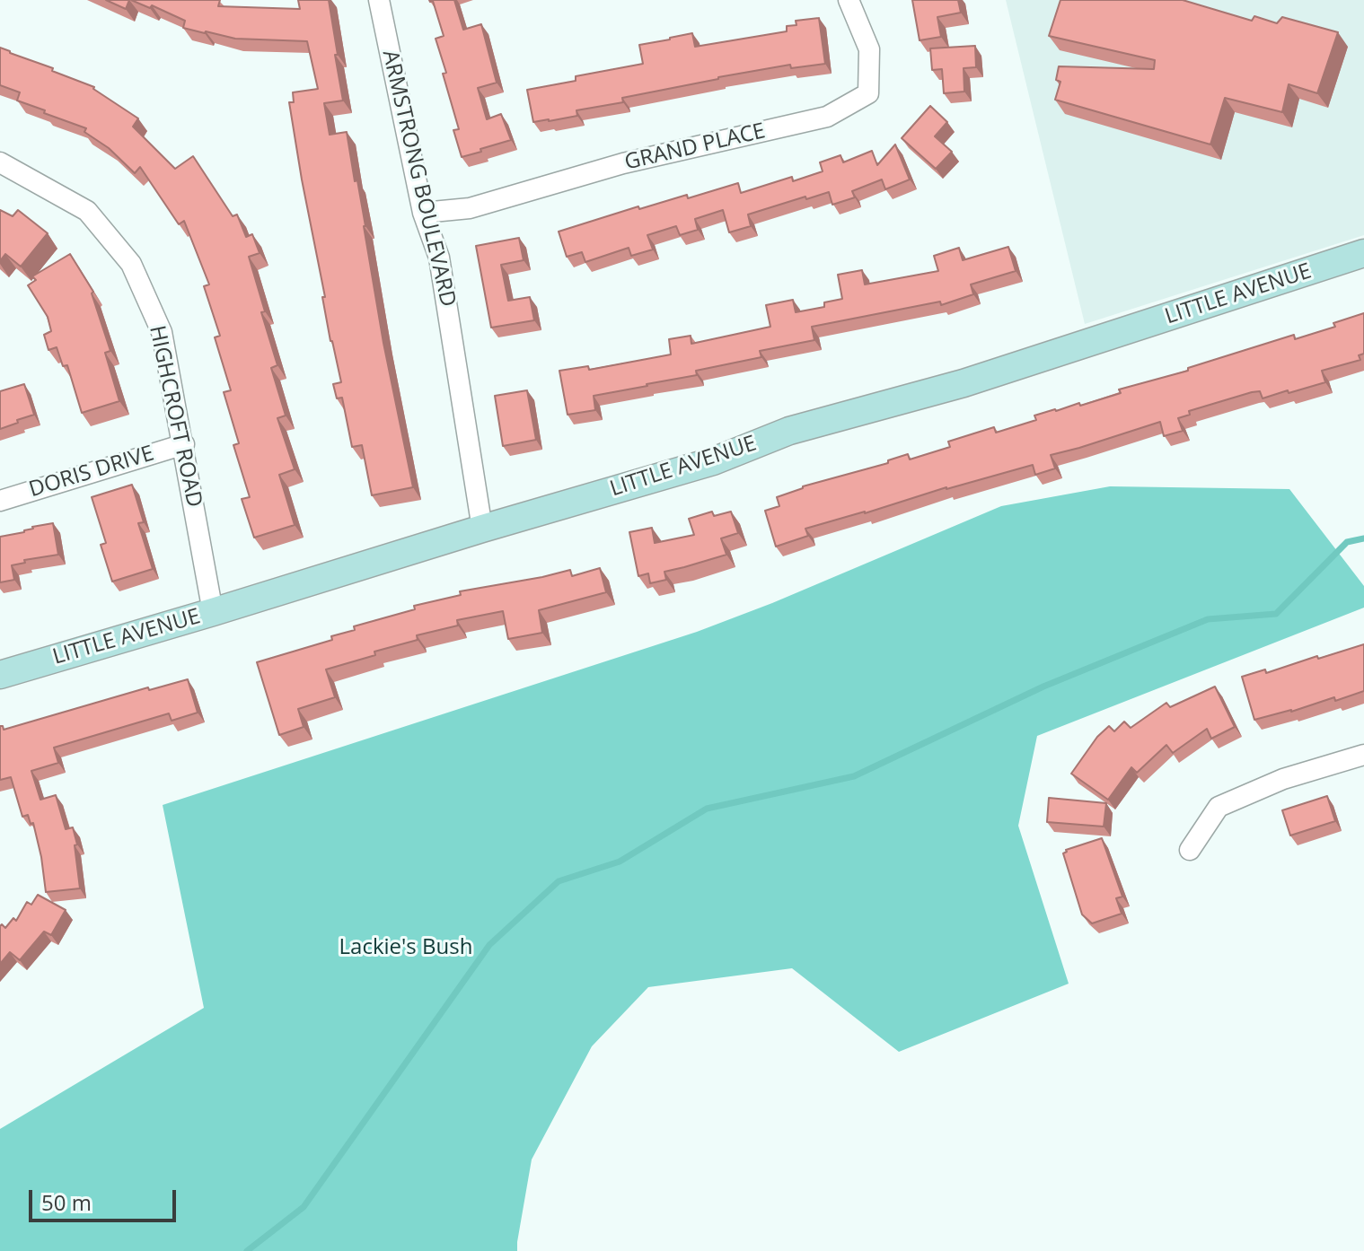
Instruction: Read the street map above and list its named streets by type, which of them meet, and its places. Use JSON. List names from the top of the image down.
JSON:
{
  "streets": {
    "street": [
      "GRAND PLACE",
      "ARMSTRONG BOULEVARD",
      "LITTLE AVENUE",
      "HIGHCROFT ROAD",
      "DORIS DRIVE"
    ]
  },
  "crossings": [
    ["GRAND PLACE", "ARMSTRONG BOULEVARD"],
    ["ARMSTRONG BOULEVARD", "LITTLE AVENUE"],
    ["LITTLE AVENUE", "HIGHCROFT ROAD"],
    ["HIGHCROFT ROAD", "DORIS DRIVE"]
  ],
  "parks": ["Lackie's Bush"],
  "scale_bar": "50 m"
}
